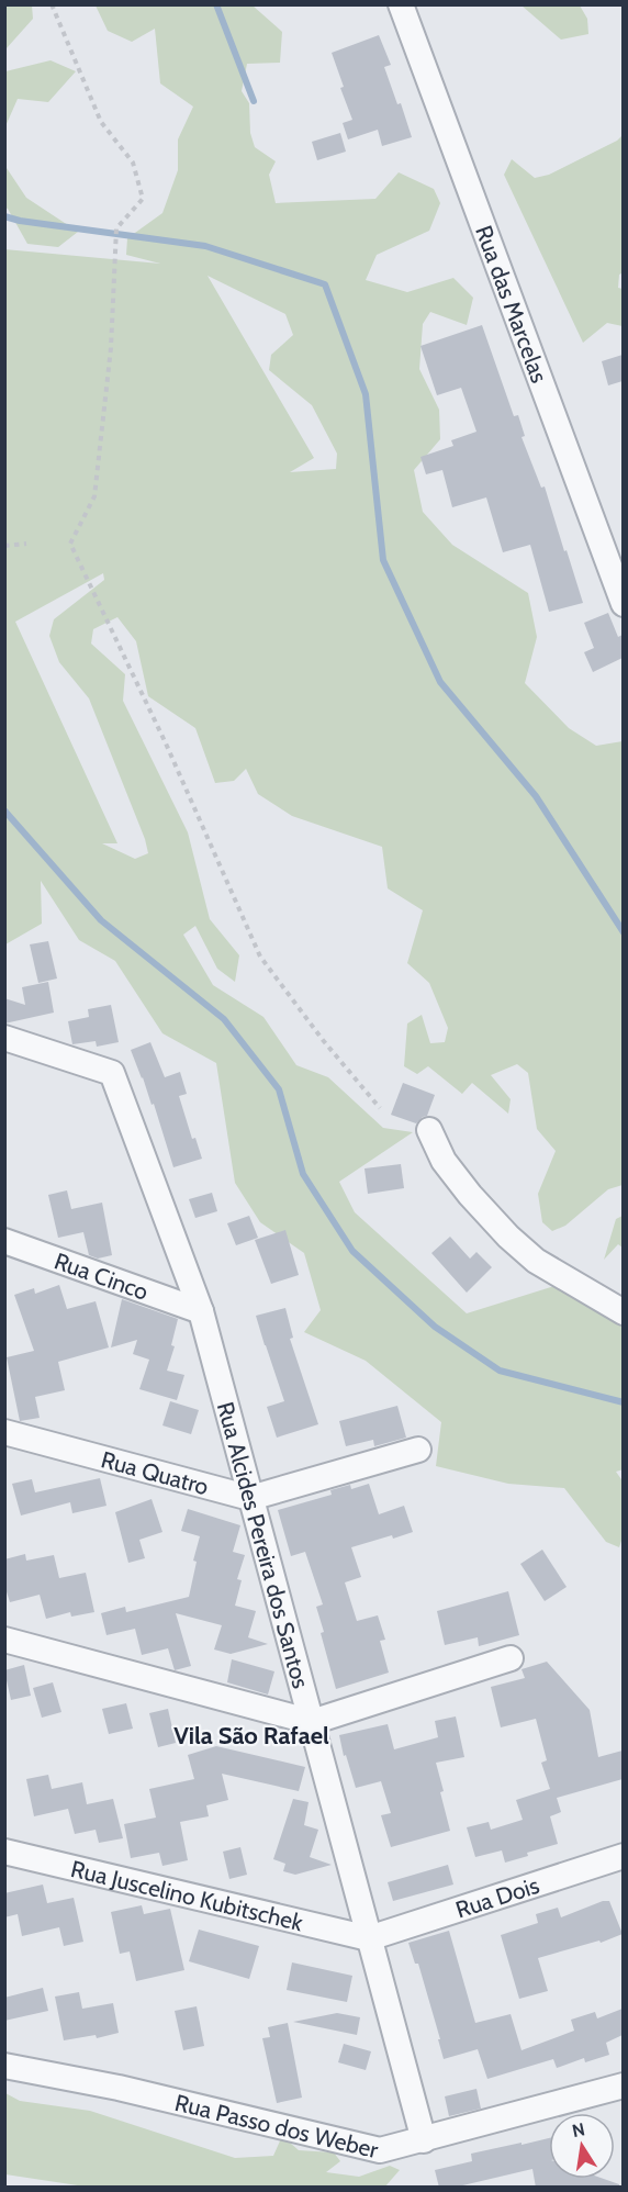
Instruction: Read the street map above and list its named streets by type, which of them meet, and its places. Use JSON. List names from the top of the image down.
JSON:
{
  "streets": {
    "street": [
      "Rua das Marcelas",
      "Rua Cinco",
      "Rua Quatro",
      "Rua Alcides Pereira dos Santos",
      "Rua Juscelino Kubitschek",
      "Rua Dois",
      "Rua Passo dos Weber"
    ]
  },
  "crossings": [
    ["Rua Cinco", "Rua Alcides Pereira dos Santos"],
    ["Rua Quatro", "Rua Alcides Pereira dos Santos"],
    ["Rua Alcides Pereira dos Santos", "Rua Juscelino Kubitschek"],
    ["Rua Alcides Pereira dos Santos", "Rua Dois"],
    ["Rua Alcides Pereira dos Santos", "Rua Passo dos Weber"],
    ["Rua Juscelino Kubitschek", "Rua Dois"]
  ],
  "districts": ["Vila São Rafael"],
  "north": "top"
}
